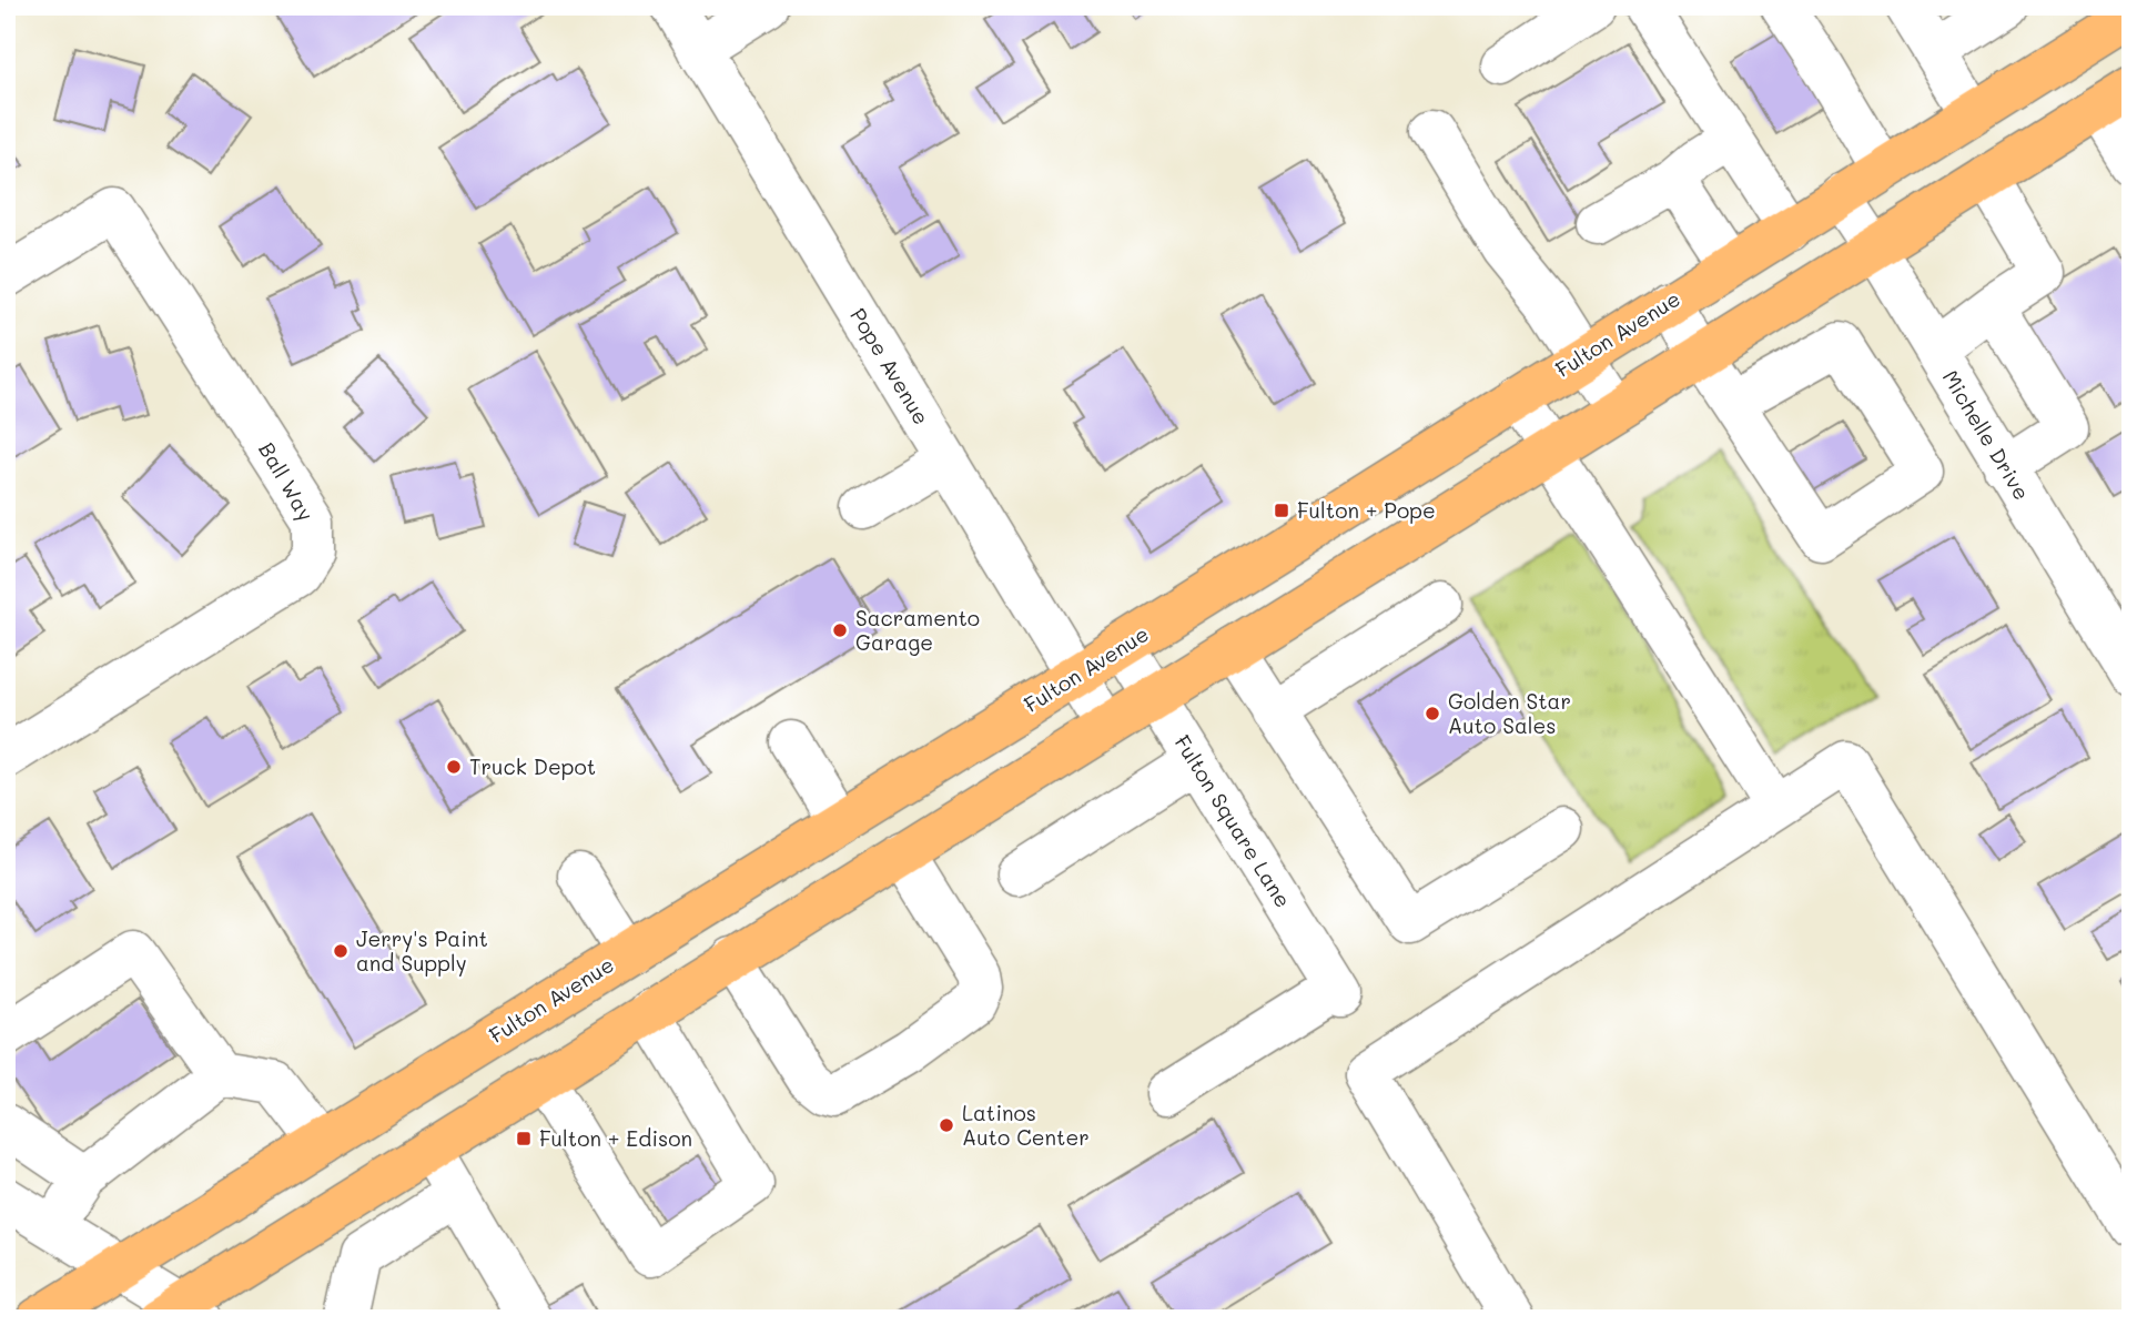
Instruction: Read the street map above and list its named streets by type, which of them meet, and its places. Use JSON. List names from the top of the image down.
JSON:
{
  "streets": {
    "main road": ["Fulton Avenue"],
    "street": [
      "Pope Avenue",
      "Michelle Drive",
      "Ball Way",
      "Fulton Square Lane"
    ]
  },
  "crossings": [
    ["Fulton Avenue", "Pope Avenue"],
    ["Fulton Avenue", "Michelle Drive"],
    ["Fulton Avenue", "Fulton Square Lane"]
  ],
  "places": {
    "transit": ["Fulton + Pope", "Fulton + Edison"],
    "other": [
      "Sacramento Garage",
      "Golden Star Auto Sales",
      "Truck Depot",
      "Jerry's Paint and Supply",
      "Latinos Auto Center"
    ]
  }
}
